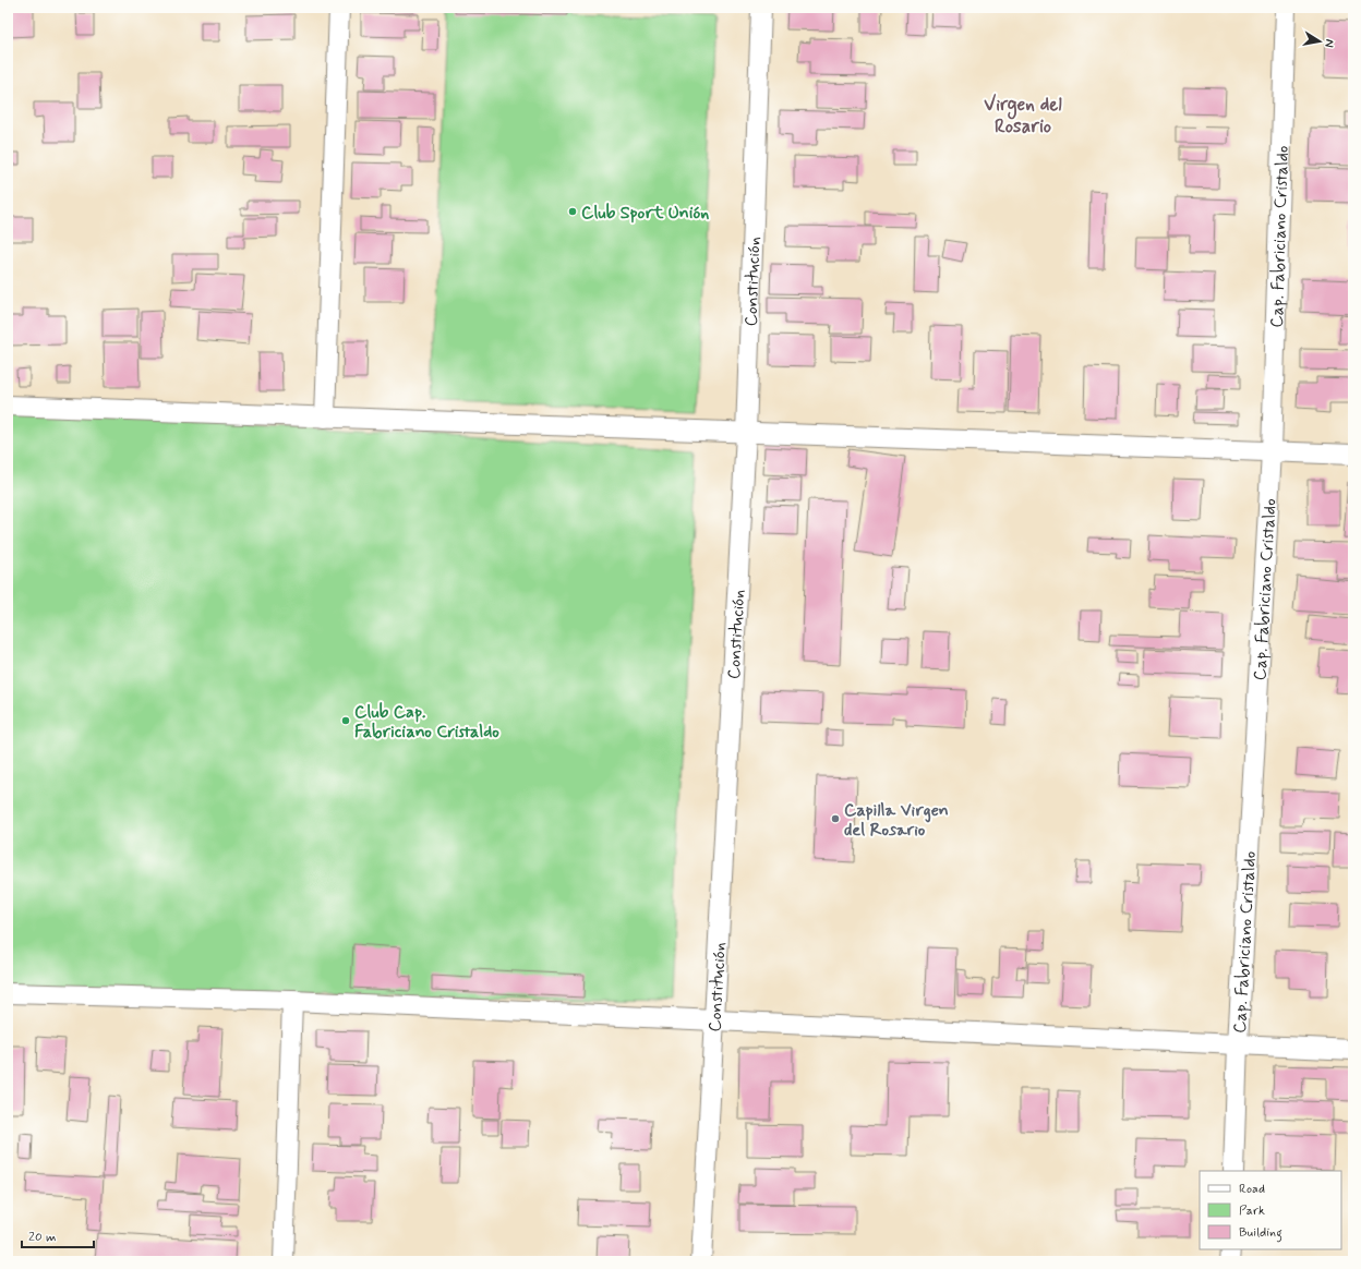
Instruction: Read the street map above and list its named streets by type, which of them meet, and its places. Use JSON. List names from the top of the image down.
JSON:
{
  "streets": {
    "street": ["Cap. Fabriciano Cristaldo", "Constitución"]
  },
  "districts": ["Virgen del Rosario"],
  "places": ["Club Sport Unión", "Club Cap. Fabriciano Cristaldo", "Capilla Virgen del Rosario"],
  "legend": ["Road", "Park", "Building"],
  "scale_bar": "20 m",
  "north": "right"
}
